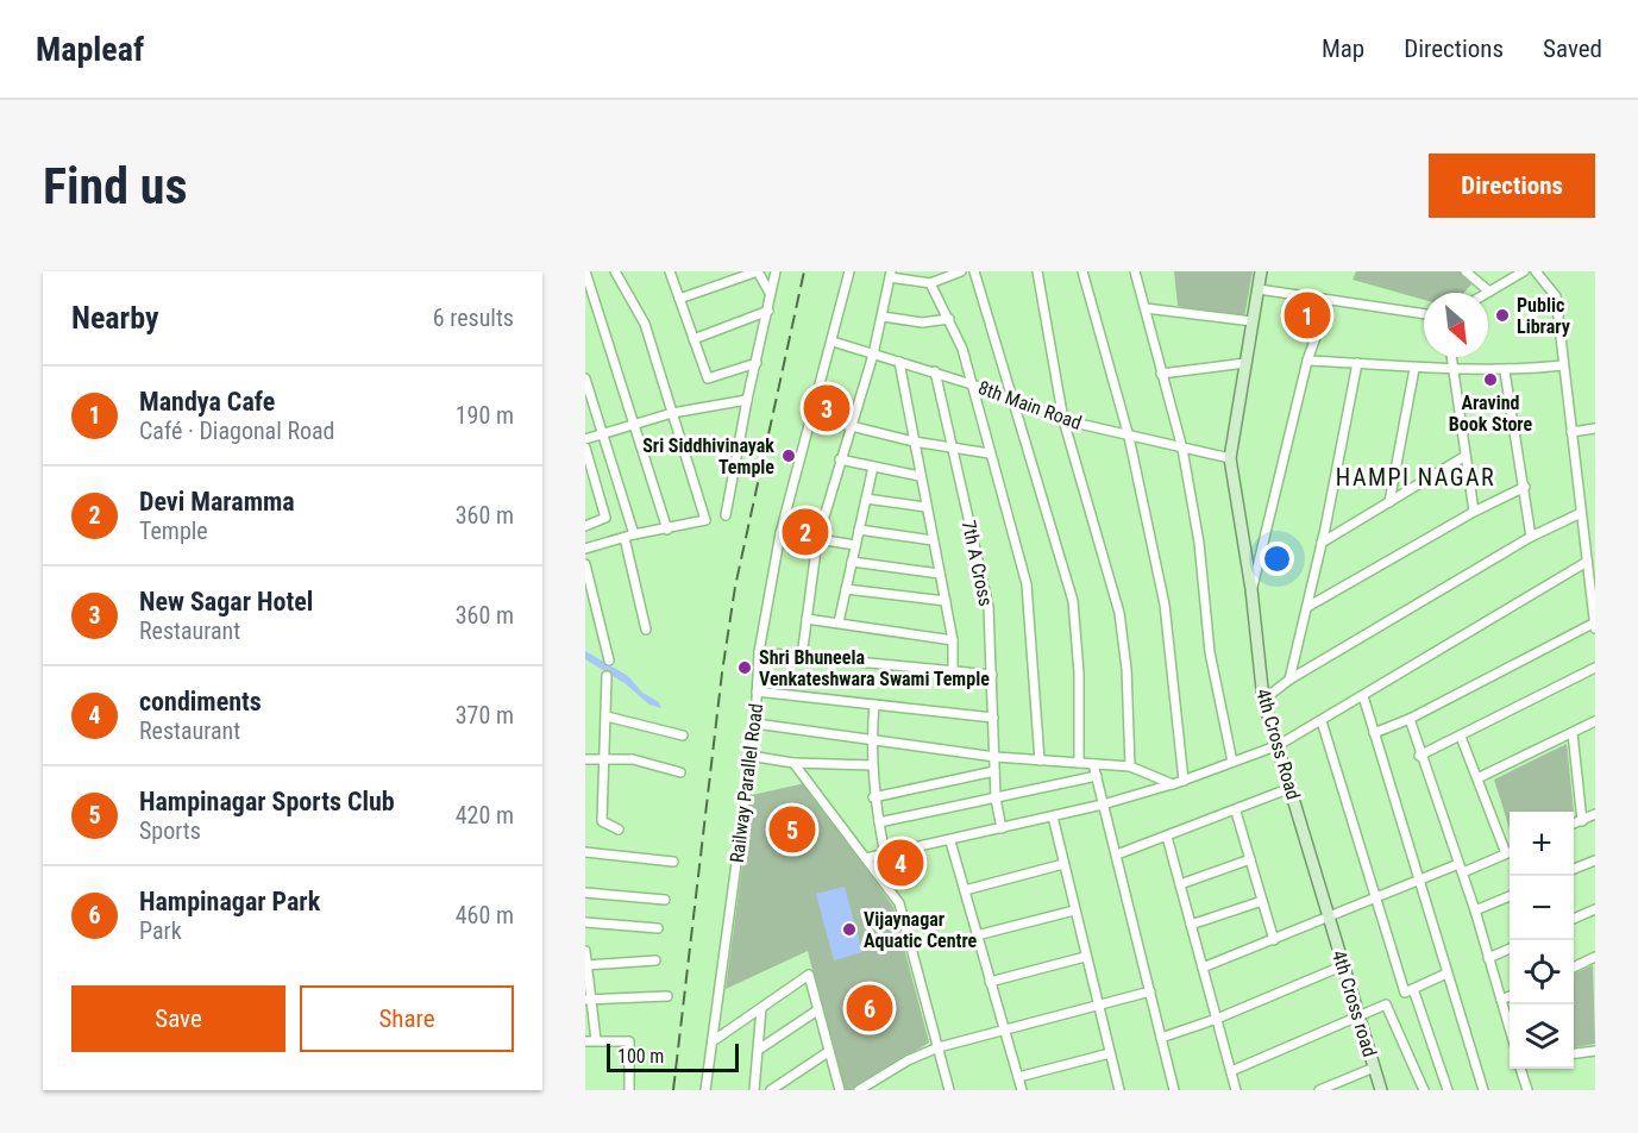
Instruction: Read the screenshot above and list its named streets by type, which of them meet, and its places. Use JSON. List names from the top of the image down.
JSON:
{
  "streets": {
    "main road": ["4th Cross Road", "4th Cross road"],
    "street": ["8th Main Road", "7th A Cross", "Railway Parallel Road"]
  },
  "crossings": [
    ["8th Main Road", "7th A Cross"],
    ["8th Main Road", "4th Cross Road"],
    ["8th Main Road", "Railway Parallel Road"],
    ["4th Cross Road", "4th Cross road"]
  ],
  "districts": ["HAMPI NAGAR"],
  "places": [
    "Public Library",
    "Aravind Book Store",
    "Sri Siddhivinayak Temple",
    "Shri Bhuneela Venkateshwara Swami Temple",
    "Vijaynagar Aquatic Centre"
  ],
  "scale_bar": "100 m",
  "north": "bottom right",
  "page": {
    "header": "Mapleaf",
    "nav": ["Map", "Directions", "Saved"],
    "buttons": [
      "Directions",
      ["Save", "Share"]
    ],
    "title": "Find us",
    "heading": ["Nearby", "6 results"],
    "pins": [
      "1",
      "3",
      "2",
      "5",
      "4",
      "6"
    ],
    "list": [
      {
        "mark": "1",
        "name": "Mandya Cafe",
        "note": "Café · Diagonal Road",
        "value": "190 m"
      },
      {
        "mark": "2",
        "name": "Devi Maramma",
        "note": "Temple",
        "value": "360 m"
      },
      {
        "mark": "3",
        "name": "New Sagar Hotel",
        "note": "Restaurant",
        "value": "360 m"
      },
      {
        "mark": "4",
        "name": "condiments",
        "note": "Restaurant",
        "value": "370 m"
      },
      {
        "mark": "5",
        "name": "Hampinagar Sports Club",
        "note": "Sports",
        "value": "420 m"
      },
      {
        "mark": "6",
        "name": "Hampinagar Park",
        "note": "Park",
        "value": "460 m"
      }
    ],
    "map_buttons": ["+", "−"],
    "scale": "100 m"
  }
}
